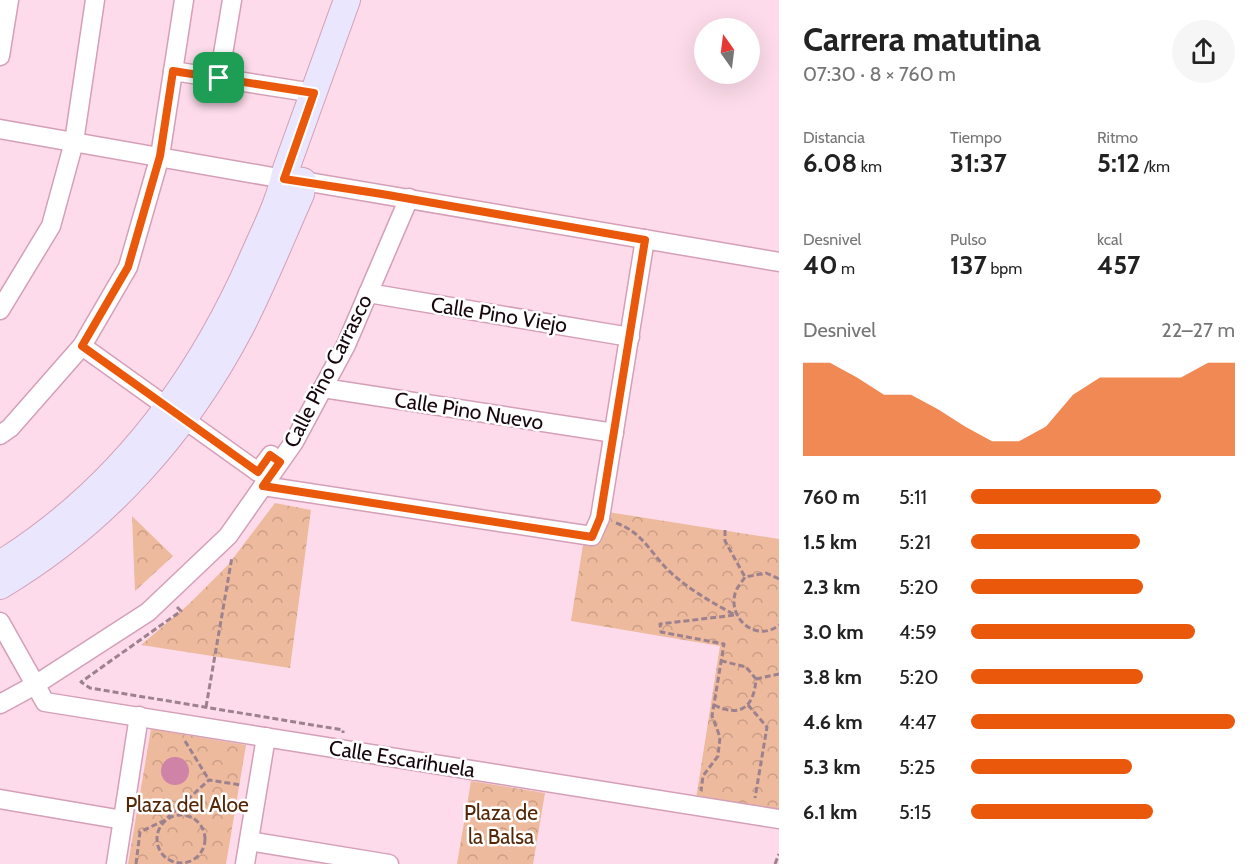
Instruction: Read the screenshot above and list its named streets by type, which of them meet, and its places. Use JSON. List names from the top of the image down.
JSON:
{
  "streets": {
    "street": [
      "Calle Pino Viejo",
      "Calle Pino Carrasco",
      "Calle Pino Nuevo",
      "Calle Escarihuela"
    ]
  },
  "crossings": [
    ["Calle Pino Viejo", "Calle Pino Carrasco"],
    ["Calle Pino Carrasco", "Calle Pino Nuevo"],
    ["Calle Pino Carrasco", "Calle Escarihuela"]
  ],
  "parks": ["Plaza del Aloe", "Plaza de la Balsa"],
  "north": "top",
  "page": {
    "heading": ["Carrera matutina", "07:30 · 8 × 760 m"],
    "stats": [
      ["Distancia", "6.08 km"],
      ["Tiempo", "31:37"],
      ["Ritmo", "5:12 /km"],
      ["Desnivel", "40 m"],
      ["Pulso", "137 bpm"],
      ["kcal", "457"]
    ],
    "chart": ["Desnivel", "22–27 m"],
    "list": [
      {
        "name": "760 m",
        "note": "5:11"
      },
      {
        "name": "1.5 km",
        "note": "5:21"
      },
      {
        "name": "2.3 km",
        "note": "5:20"
      },
      {
        "name": "3.0 km",
        "note": "4:59"
      },
      {
        "name": "3.8 km",
        "note": "5:20"
      },
      {
        "name": "4.6 km",
        "note": "4:47"
      },
      {
        "name": "5.3 km",
        "note": "5:25"
      },
      {
        "name": "6.1 km",
        "note": "5:15"
      }
    ]
  }
}
